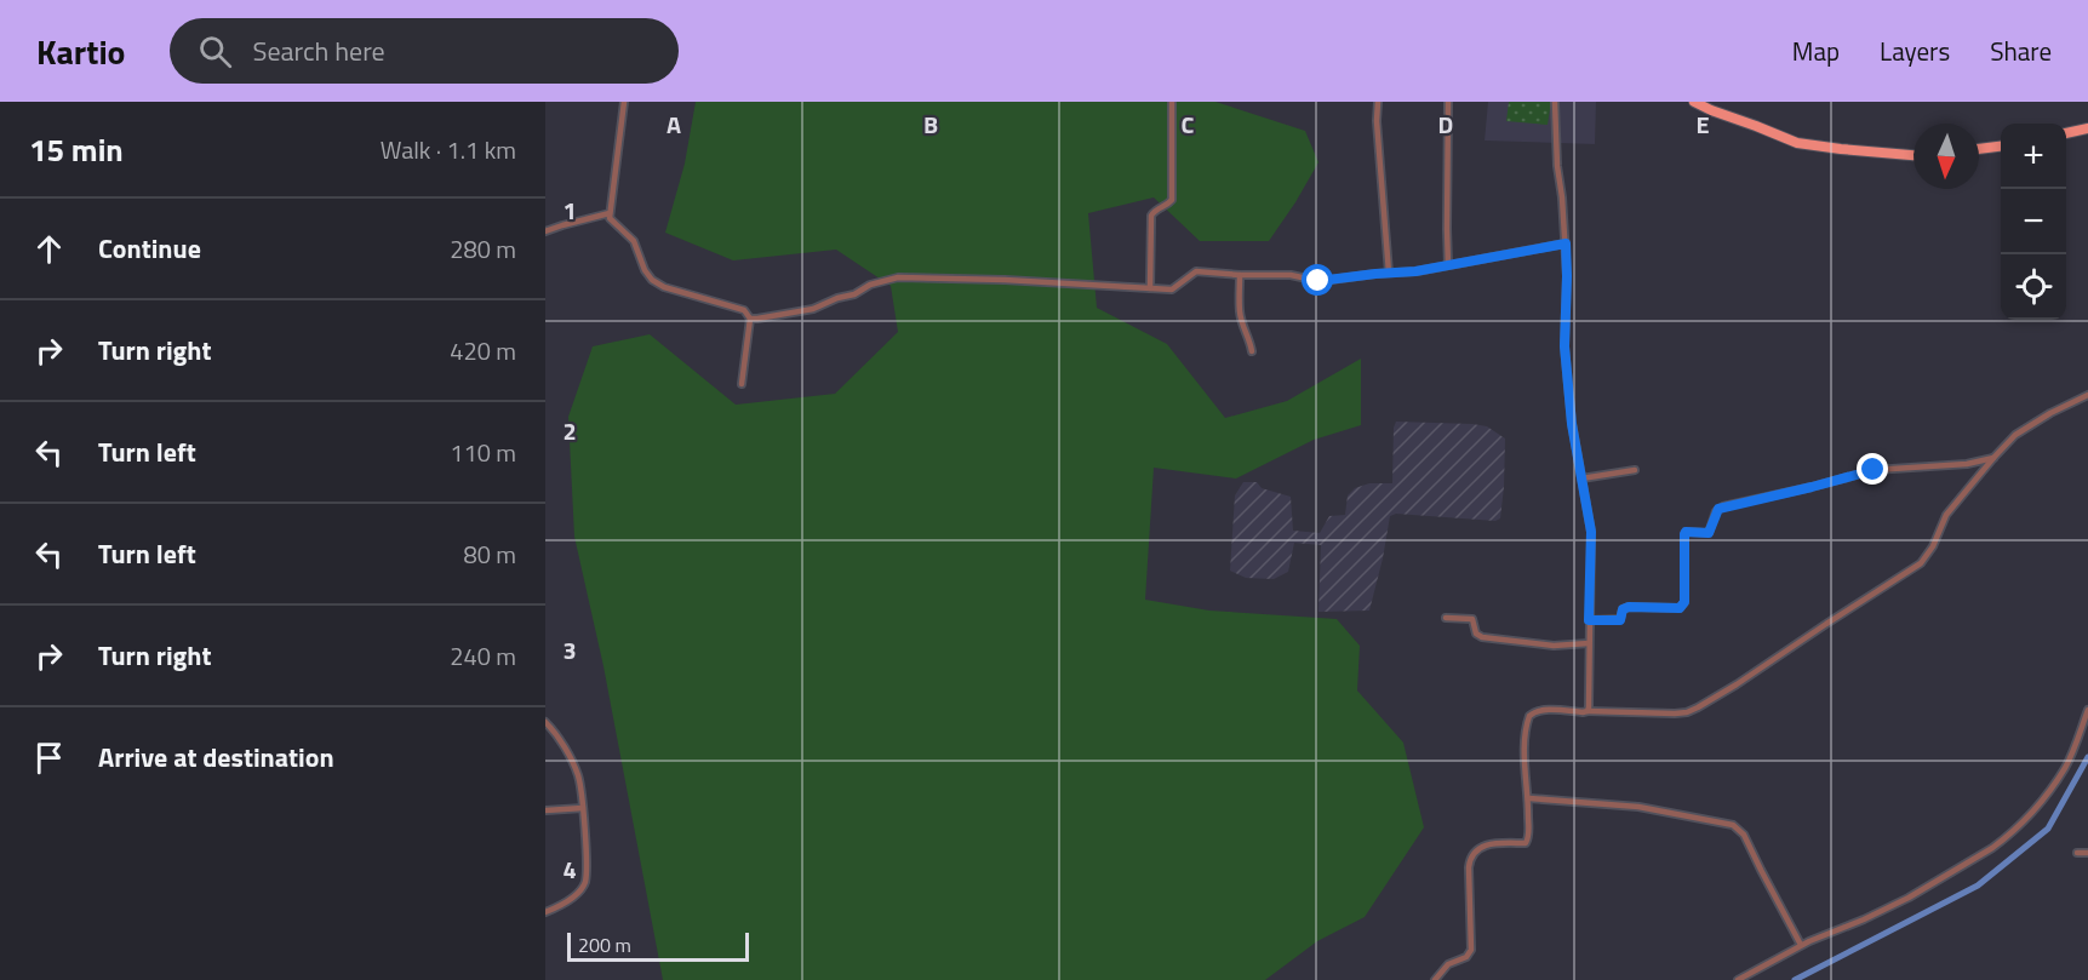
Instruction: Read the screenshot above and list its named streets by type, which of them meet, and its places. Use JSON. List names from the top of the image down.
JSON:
{
  "scale_bar": "200 m",
  "north": "bottom",
  "page": {
    "header": "Kartio",
    "search": "Search here",
    "nav": ["Map", "Layers", "Share"],
    "heading": ["15 min", "Walk · 1.1 km"],
    "map_buttons": ["+", "−"],
    "list": [
      ["Continue", "280 m"],
      ["Turn right", "420 m"],
      ["Turn left", "110 m"],
      ["Turn left", "80 m"],
      ["Turn right", "240 m"],
      "Arrive at destination"
    ],
    "scale": "200 m"
  },
  "grid": {
    "columns": [
      "A",
      "B",
      "C",
      "D",
      "E"
    ],
    "rows": [
      "1",
      "2",
      "3",
      "4"
    ]
  }
}
